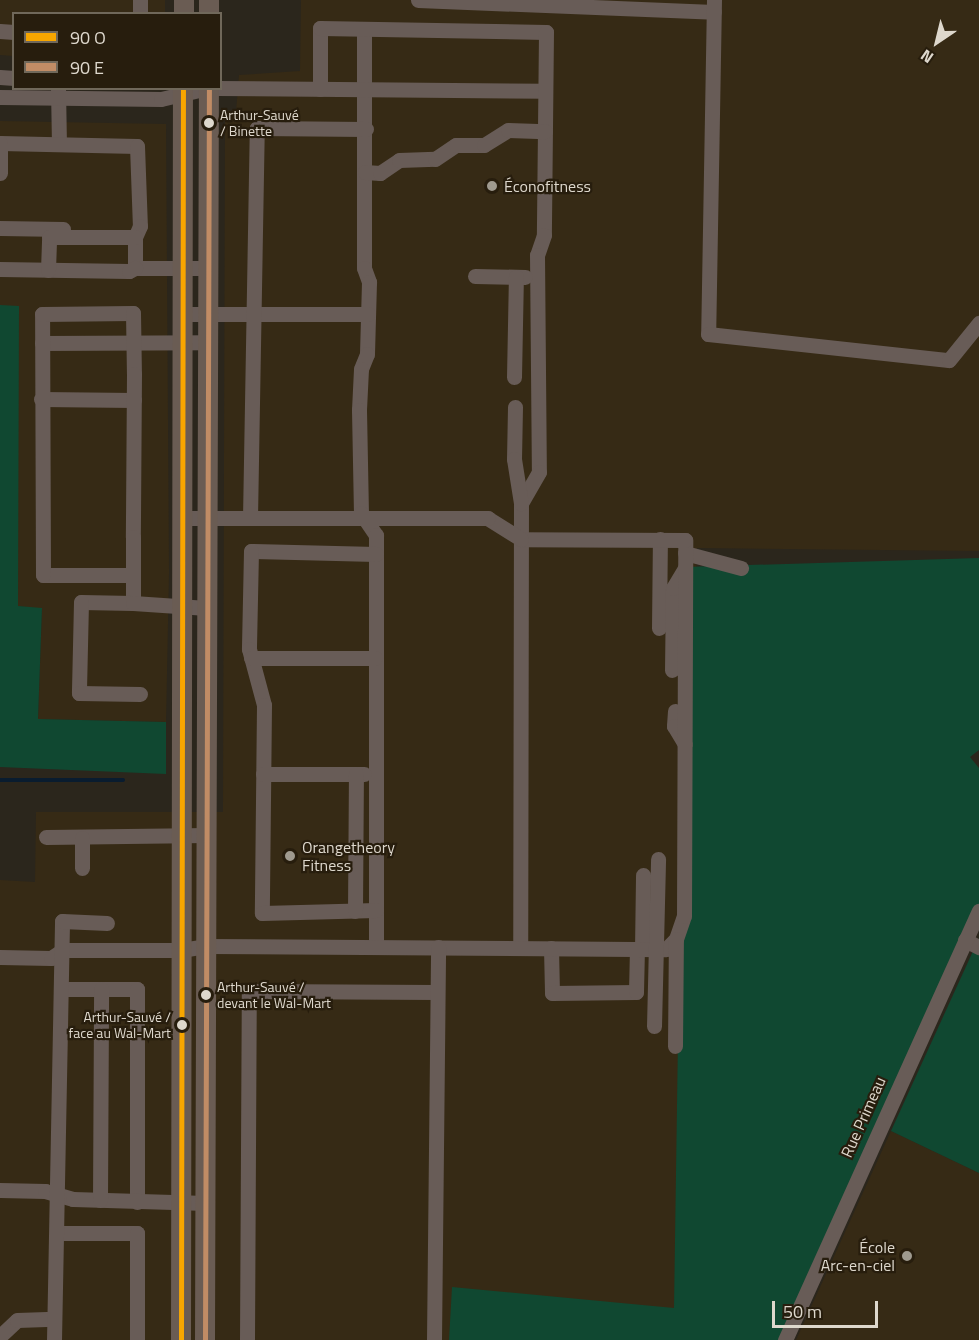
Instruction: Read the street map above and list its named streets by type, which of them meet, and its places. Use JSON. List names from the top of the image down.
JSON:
{
  "streets": {
    "street": ["Rue Primeau"]
  },
  "places": [
    "Arthur-Sauvé / Binette",
    "Éconofitness",
    "Orangetheory Fitness",
    "Arthur-Sauvé / devant le Wal-Mart",
    "Arthur-Sauvé / face au Wal-Mart",
    "École Arc-en-ciel"
  ],
  "legend": ["90 O", "90 E"],
  "scale_bar": "50 m",
  "north": "bottom left"
}
